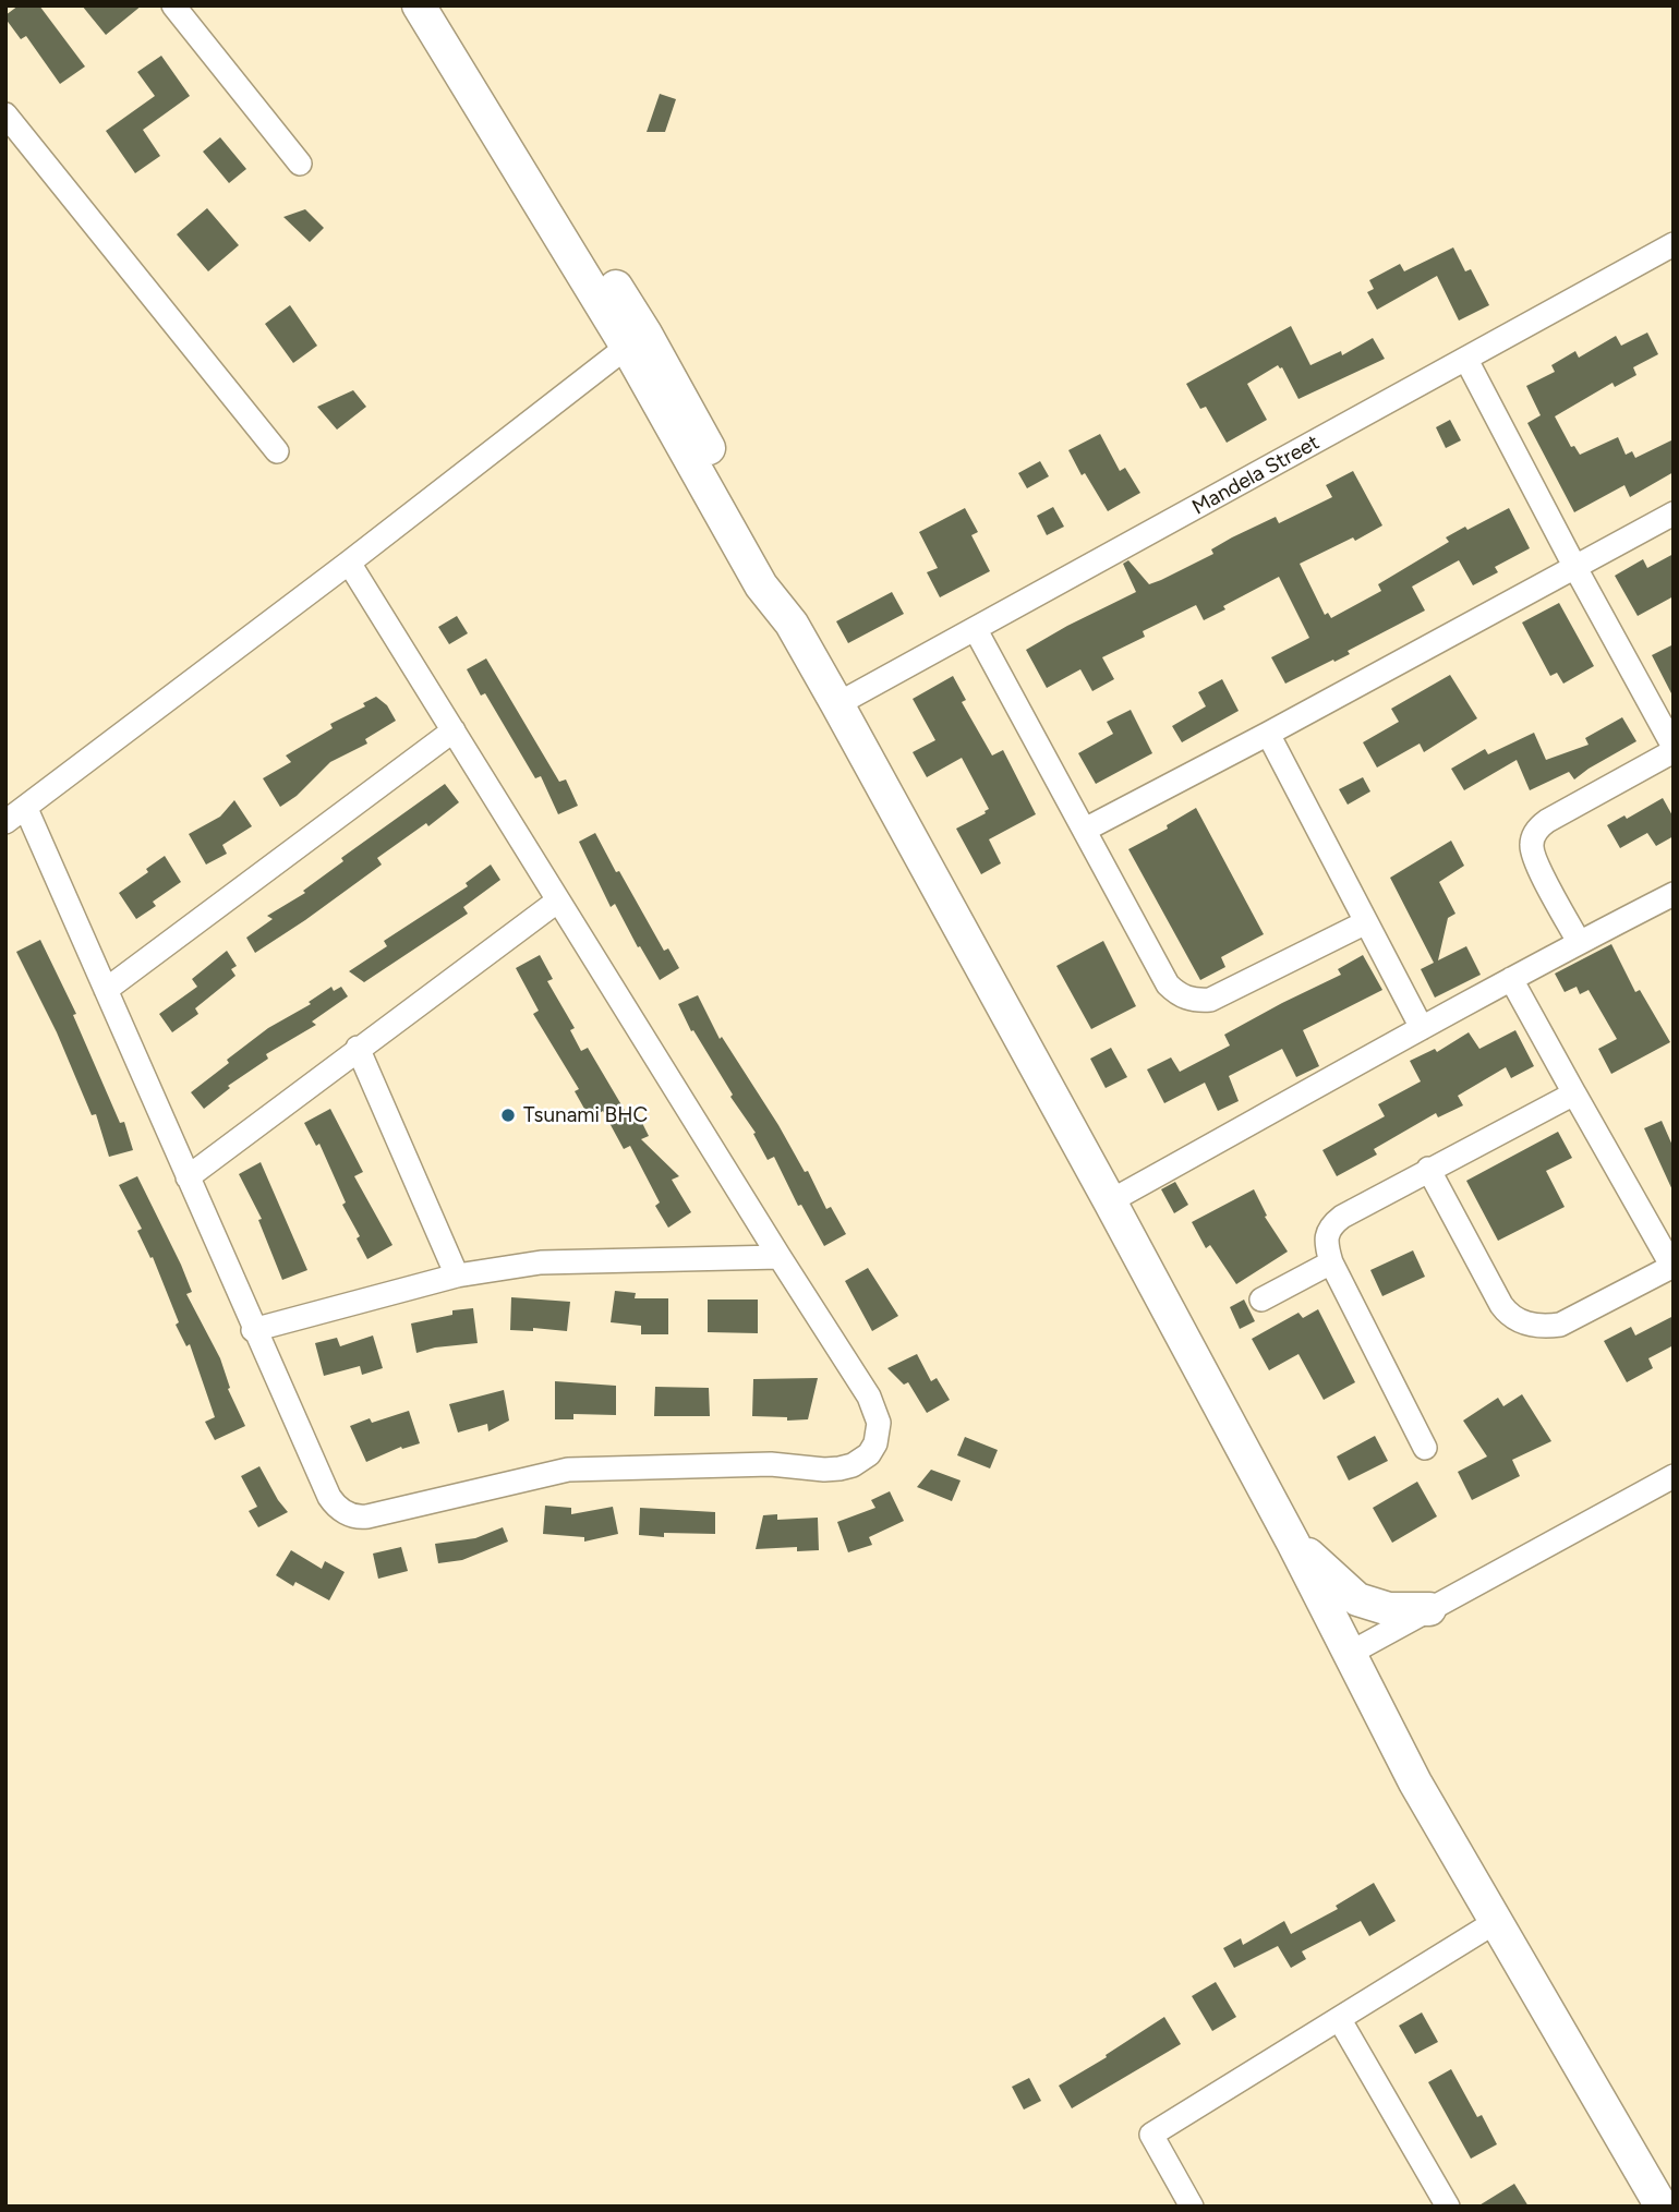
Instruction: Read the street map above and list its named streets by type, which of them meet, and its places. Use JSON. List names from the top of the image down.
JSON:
{
  "streets": {
    "street": ["Mandela Street"]
  },
  "places": ["Tsunami BHC"]
}
